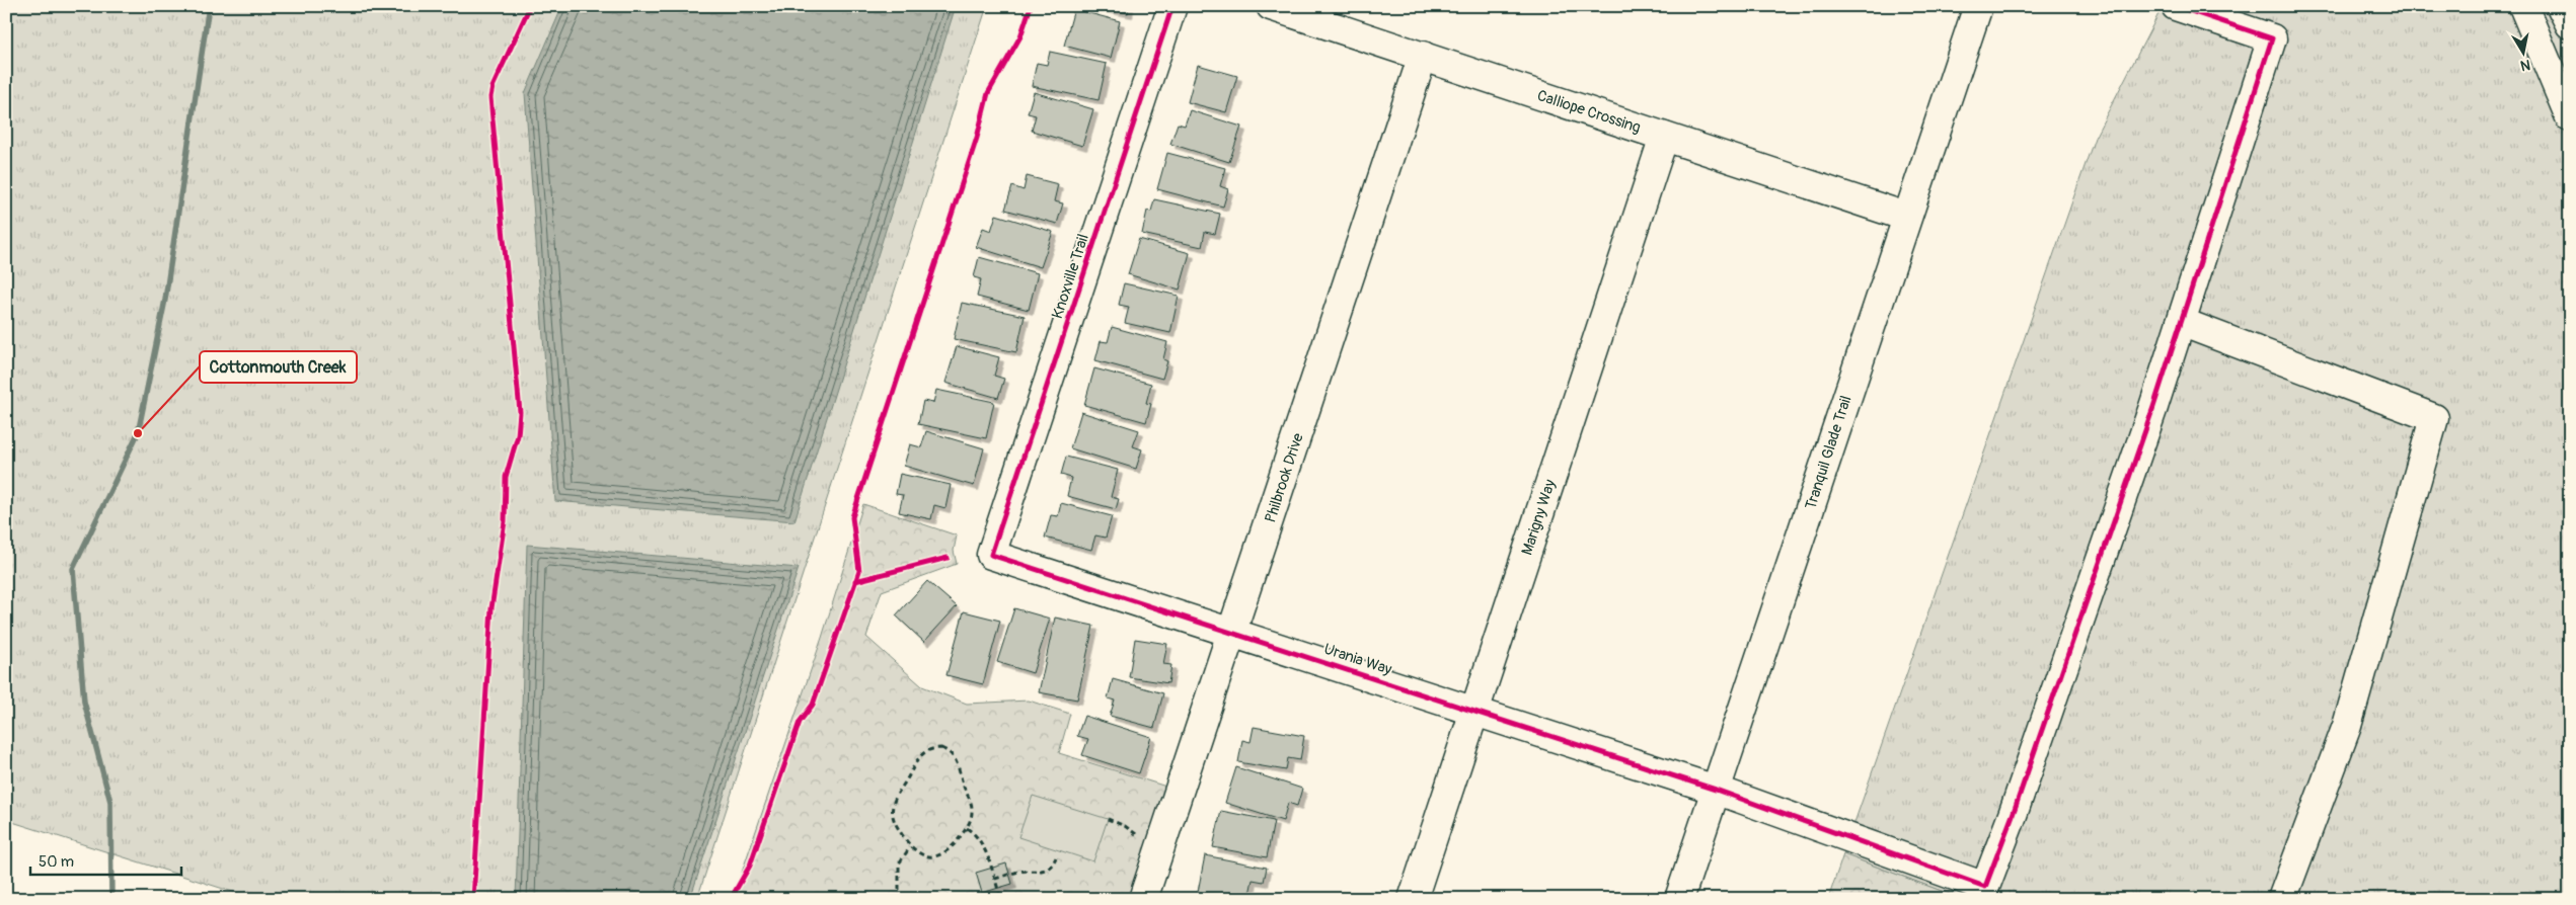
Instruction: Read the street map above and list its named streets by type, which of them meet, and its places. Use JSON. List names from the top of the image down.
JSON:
{
  "streets": {
    "street": [
      "Calliope Crossing",
      "Knoxville Trail",
      "Tranquil Glade Trail",
      "Philbrook Drive",
      "Marigny Way",
      "Urania Way"
    ]
  },
  "crossings": [
    ["Calliope Crossing", "Tranquil Glade Trail"],
    ["Calliope Crossing", "Philbrook Drive"],
    ["Calliope Crossing", "Marigny Way"],
    ["Knoxville Trail", "Urania Way"],
    ["Tranquil Glade Trail", "Urania Way"],
    ["Philbrook Drive", "Urania Way"],
    ["Marigny Way", "Urania Way"]
  ],
  "places": ["Cottonmouth Creek"],
  "scale_bar": "50 m",
  "north": "bottom"
}
